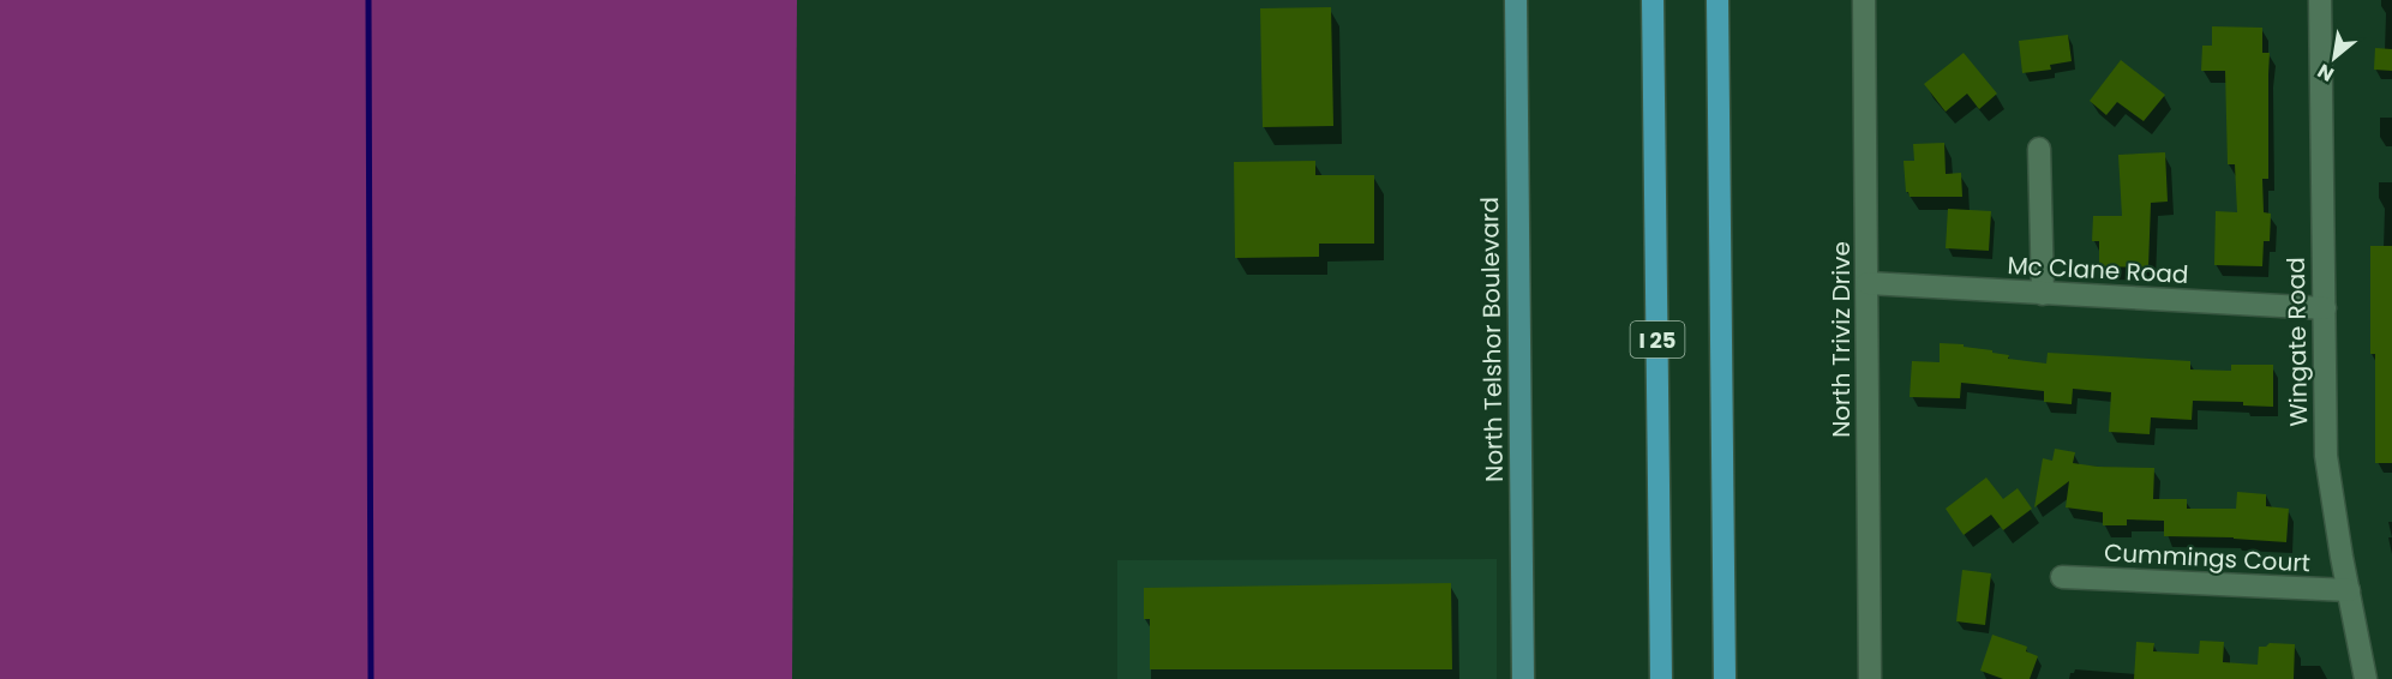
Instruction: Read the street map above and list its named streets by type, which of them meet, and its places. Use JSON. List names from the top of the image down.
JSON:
{
  "streets": {
    "highway": ["I 25"],
    "main road": ["North Telshor Boulevard"],
    "street": [
      "Mc Clane Road",
      "North Triviz Drive",
      "Wingate Road",
      "Cummings Court"
    ]
  },
  "crossings": [
    ["Mc Clane Road", "North Triviz Drive"],
    ["Mc Clane Road", "Wingate Road"],
    ["Wingate Road", "Cummings Court"]
  ],
  "north": "bottom left"
}
